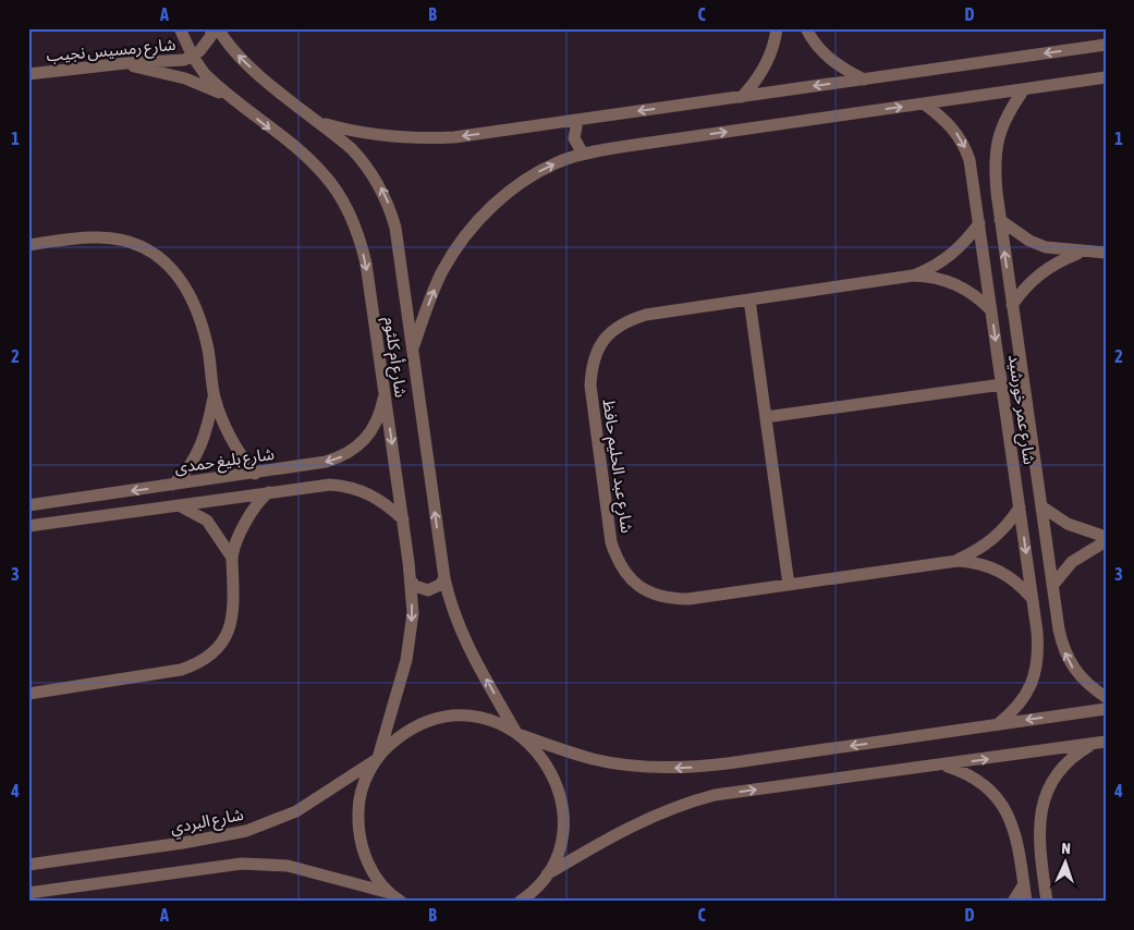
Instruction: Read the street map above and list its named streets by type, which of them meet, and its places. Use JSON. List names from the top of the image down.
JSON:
{
  "streets": {
    "street": [
      "شارع رمسيس نجيب",
      "شارع أم كلثوم",
      "شارع عمر خورشيد",
      "شارع بليغ حمدى",
      "شارع عبد الحليم حافظ",
      "شارع البردي"
    ]
  },
  "crossings": [
    ["شارع رمسيس نجيب", "شارع أم كلثوم"],
    ["شارع أم كلثوم", "شارع بليغ حمدى"],
    ["شارع أم كلثوم", "شارع البردي"],
    ["شارع عمر خورشيد", "شارع عبد الحليم حافظ"]
  ],
  "north": "top",
  "grid": {
    "columns": [
      "A",
      "B",
      "C",
      "D"
    ],
    "rows": [
      "1",
      "2",
      "3",
      "4"
    ]
  }
}
